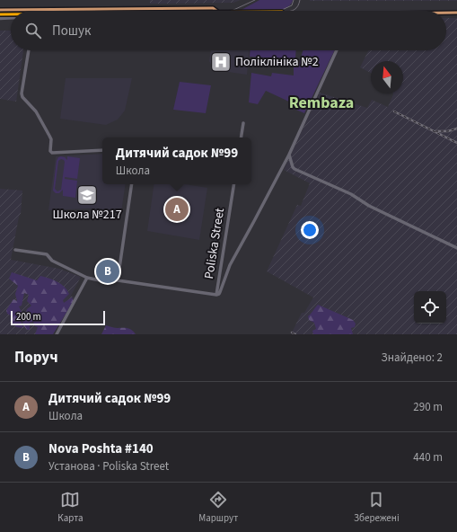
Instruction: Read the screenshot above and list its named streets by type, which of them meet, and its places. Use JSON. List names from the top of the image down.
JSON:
{
  "streets": {
    "street": ["Poliska Street"]
  },
  "districts": ["Rembaza"],
  "places": {
    "hospital": ["Поліклініка №2"],
    "school or university": ["Школа №217"]
  },
  "scale_bar": "200 m",
  "north": "top",
  "page": {
    "search": "Пошук",
    "popup": ["Дитячий садок №99", "Школа"],
    "pins": ["A", "B"],
    "scale": "200 m",
    "heading": ["Поруч", "Знайдено: 2"],
    "list": [
      {
        "mark": "A",
        "name": "Дитячий садок №99",
        "note": "Школа",
        "value": "290 m"
      },
      {
        "mark": "B",
        "name": "Nova Poshta #140",
        "note": "Установа · Poliska Street",
        "value": "440 m"
      }
    ],
    "nav": ["Карта", "Маршрут", "Збережені"]
  }
}
